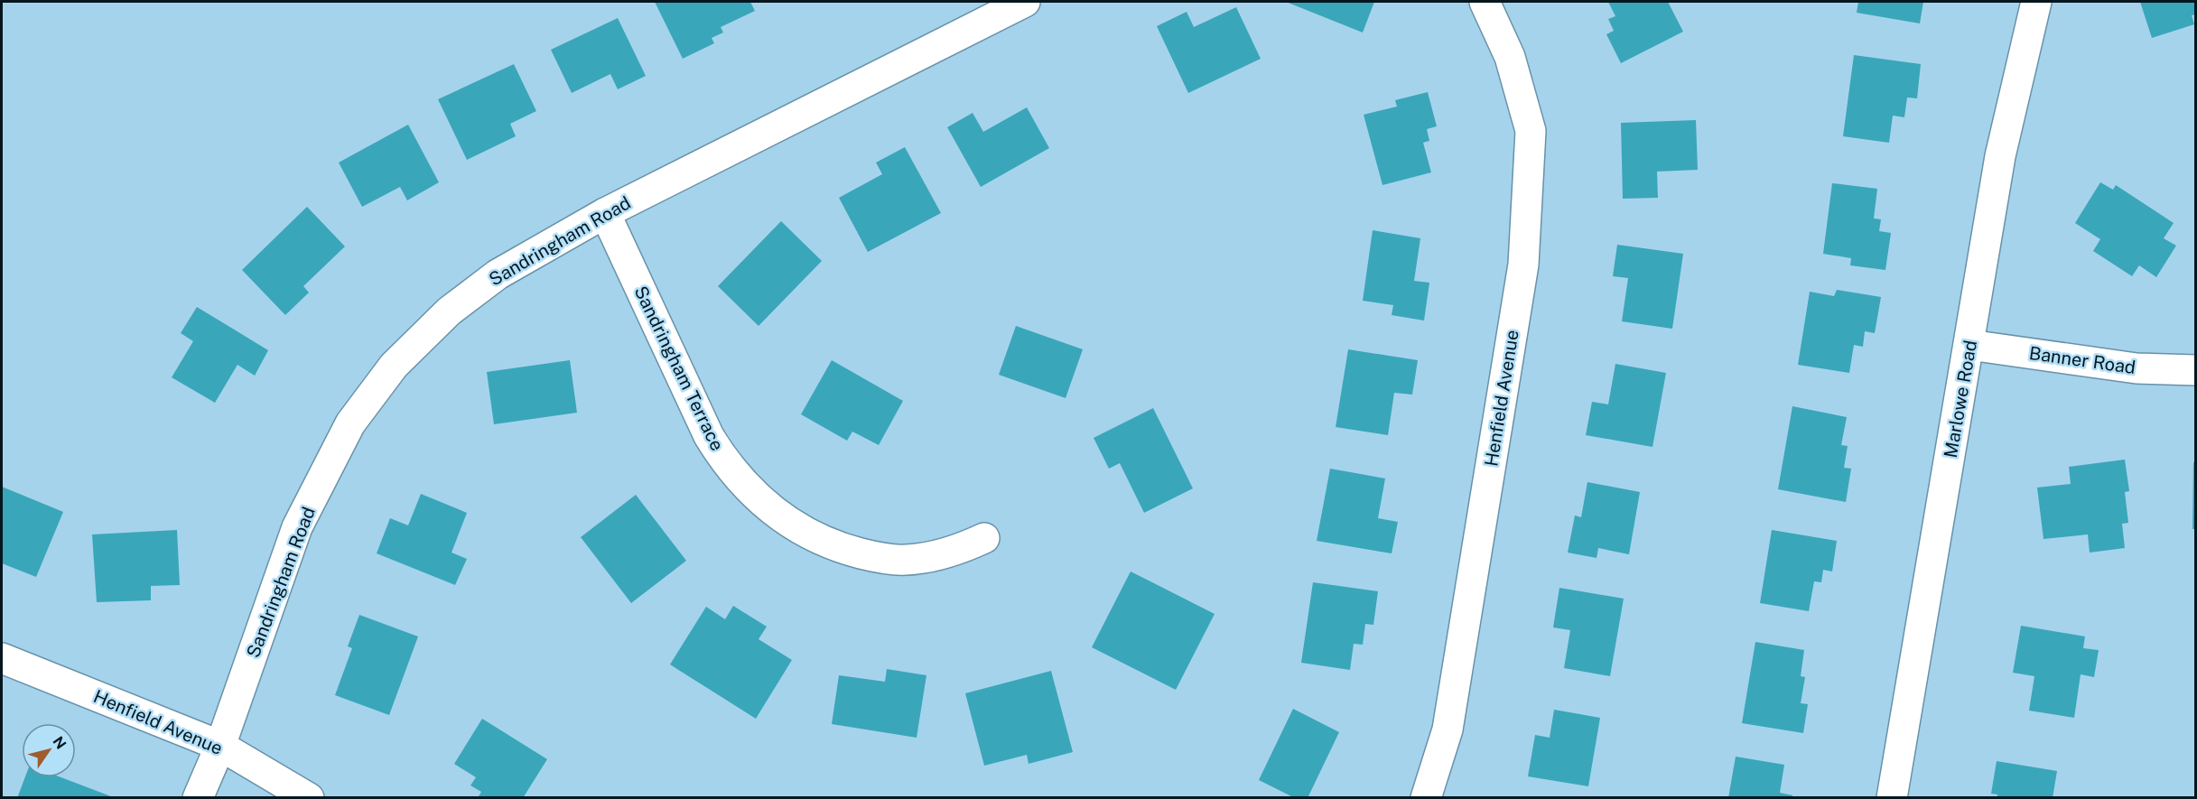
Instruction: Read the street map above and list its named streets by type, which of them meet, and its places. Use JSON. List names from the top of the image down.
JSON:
{
  "streets": {
    "street": [
      "Sandringham Road",
      "Banner Road",
      "Sandringham Terrace",
      "Henfield Avenue",
      "Marlowe Road"
    ]
  },
  "crossings": [
    ["Sandringham Road", "Sandringham Terrace"],
    ["Sandringham Road", "Henfield Avenue"],
    ["Banner Road", "Marlowe Road"]
  ],
  "north": "top right"
}
